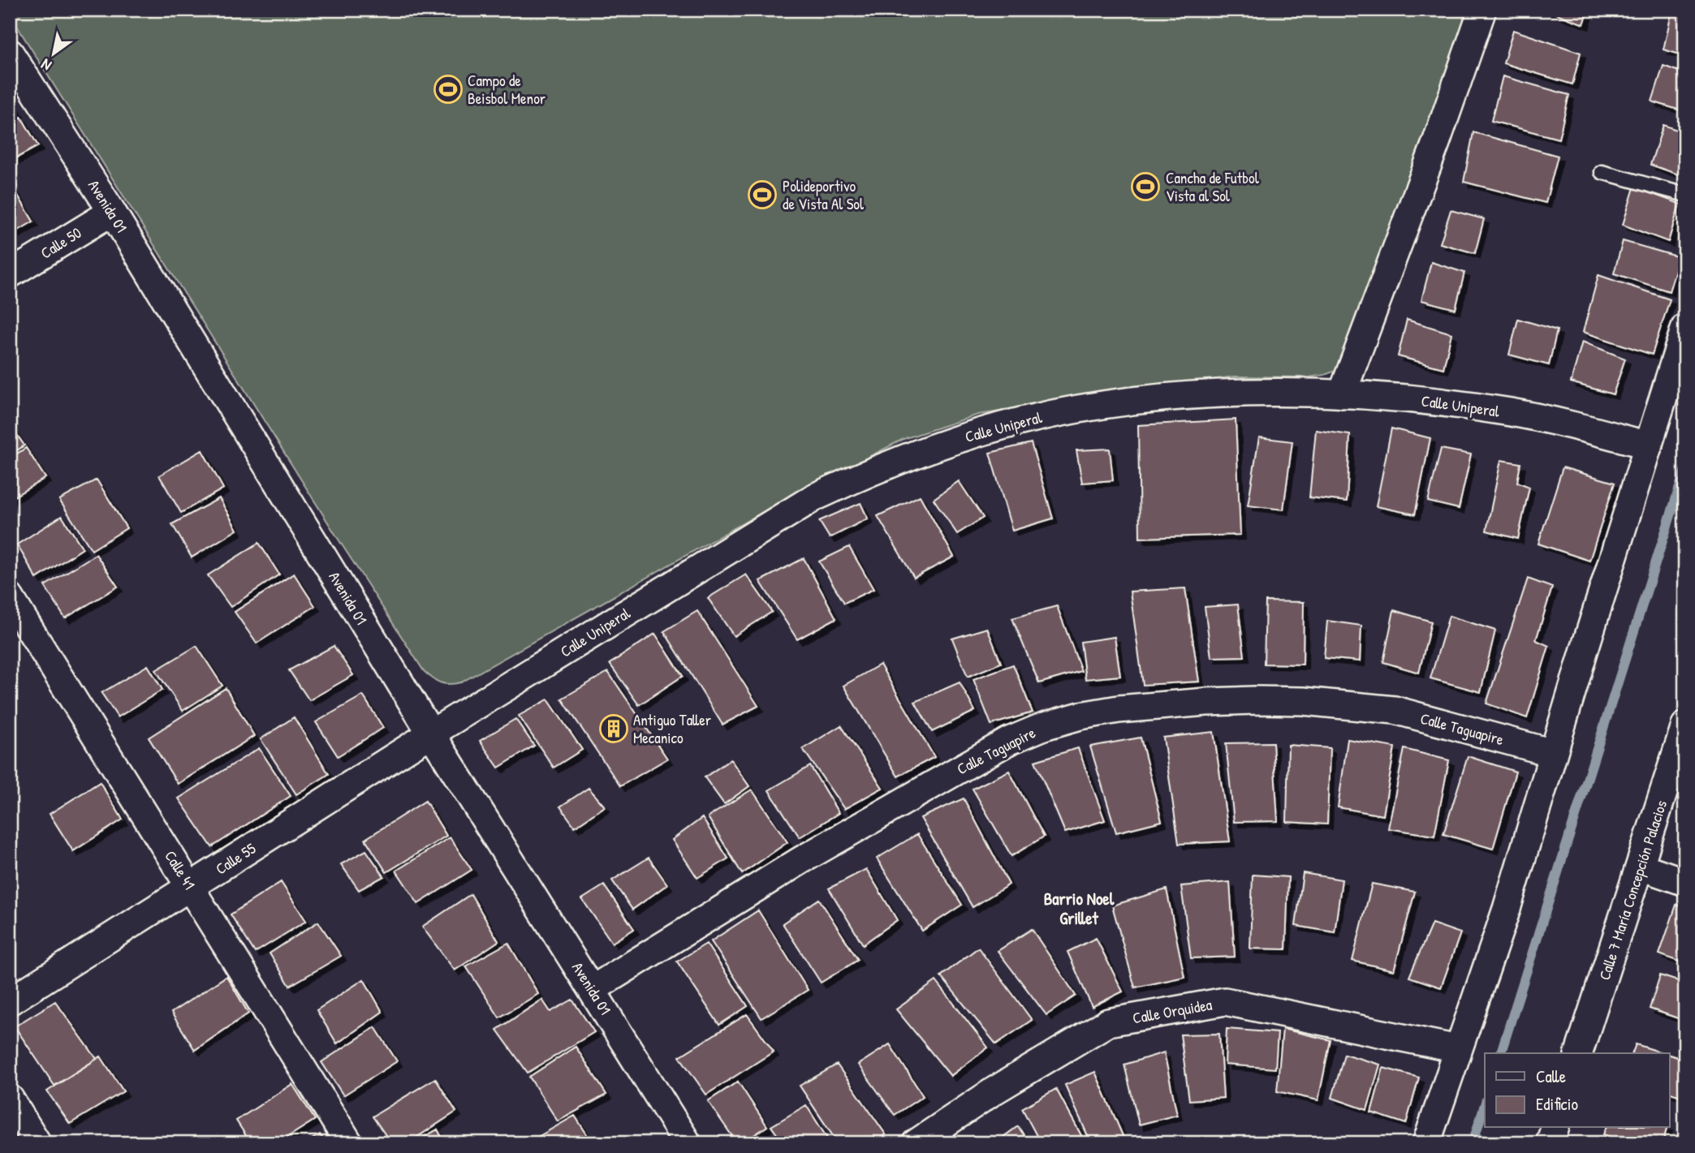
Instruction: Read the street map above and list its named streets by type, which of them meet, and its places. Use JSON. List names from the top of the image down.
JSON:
{
  "streets": {
    "street": [
      "Avenida 01",
      "Calle 50",
      "Calle Uniperal",
      "Calle Taguapire",
      "Calle 55",
      "Calle 41",
      "Calle 7 María Concepción Palacios",
      "Calle Orquidea"
    ]
  },
  "crossings": [
    ["Avenida 01", "Calle 50"],
    ["Avenida 01", "Calle Uniperal"],
    ["Avenida 01", "Calle Taguapire"],
    ["Avenida 01", "Calle 55"],
    ["Calle Uniperal", "Calle 55"],
    ["Calle 55", "Calle 41"]
  ],
  "districts": ["Barrio Noel Grillet"],
  "places": {
    "sports": ["Campo de Beisbol Menor", "Cancha de Futbol Vista al Sol", "Polideportivo de Vista Al Sol"],
    "building": ["Antiguo Taller Mecanico"]
  },
  "legend": ["Calle", "Edificio"],
  "north": "bottom left"
}
